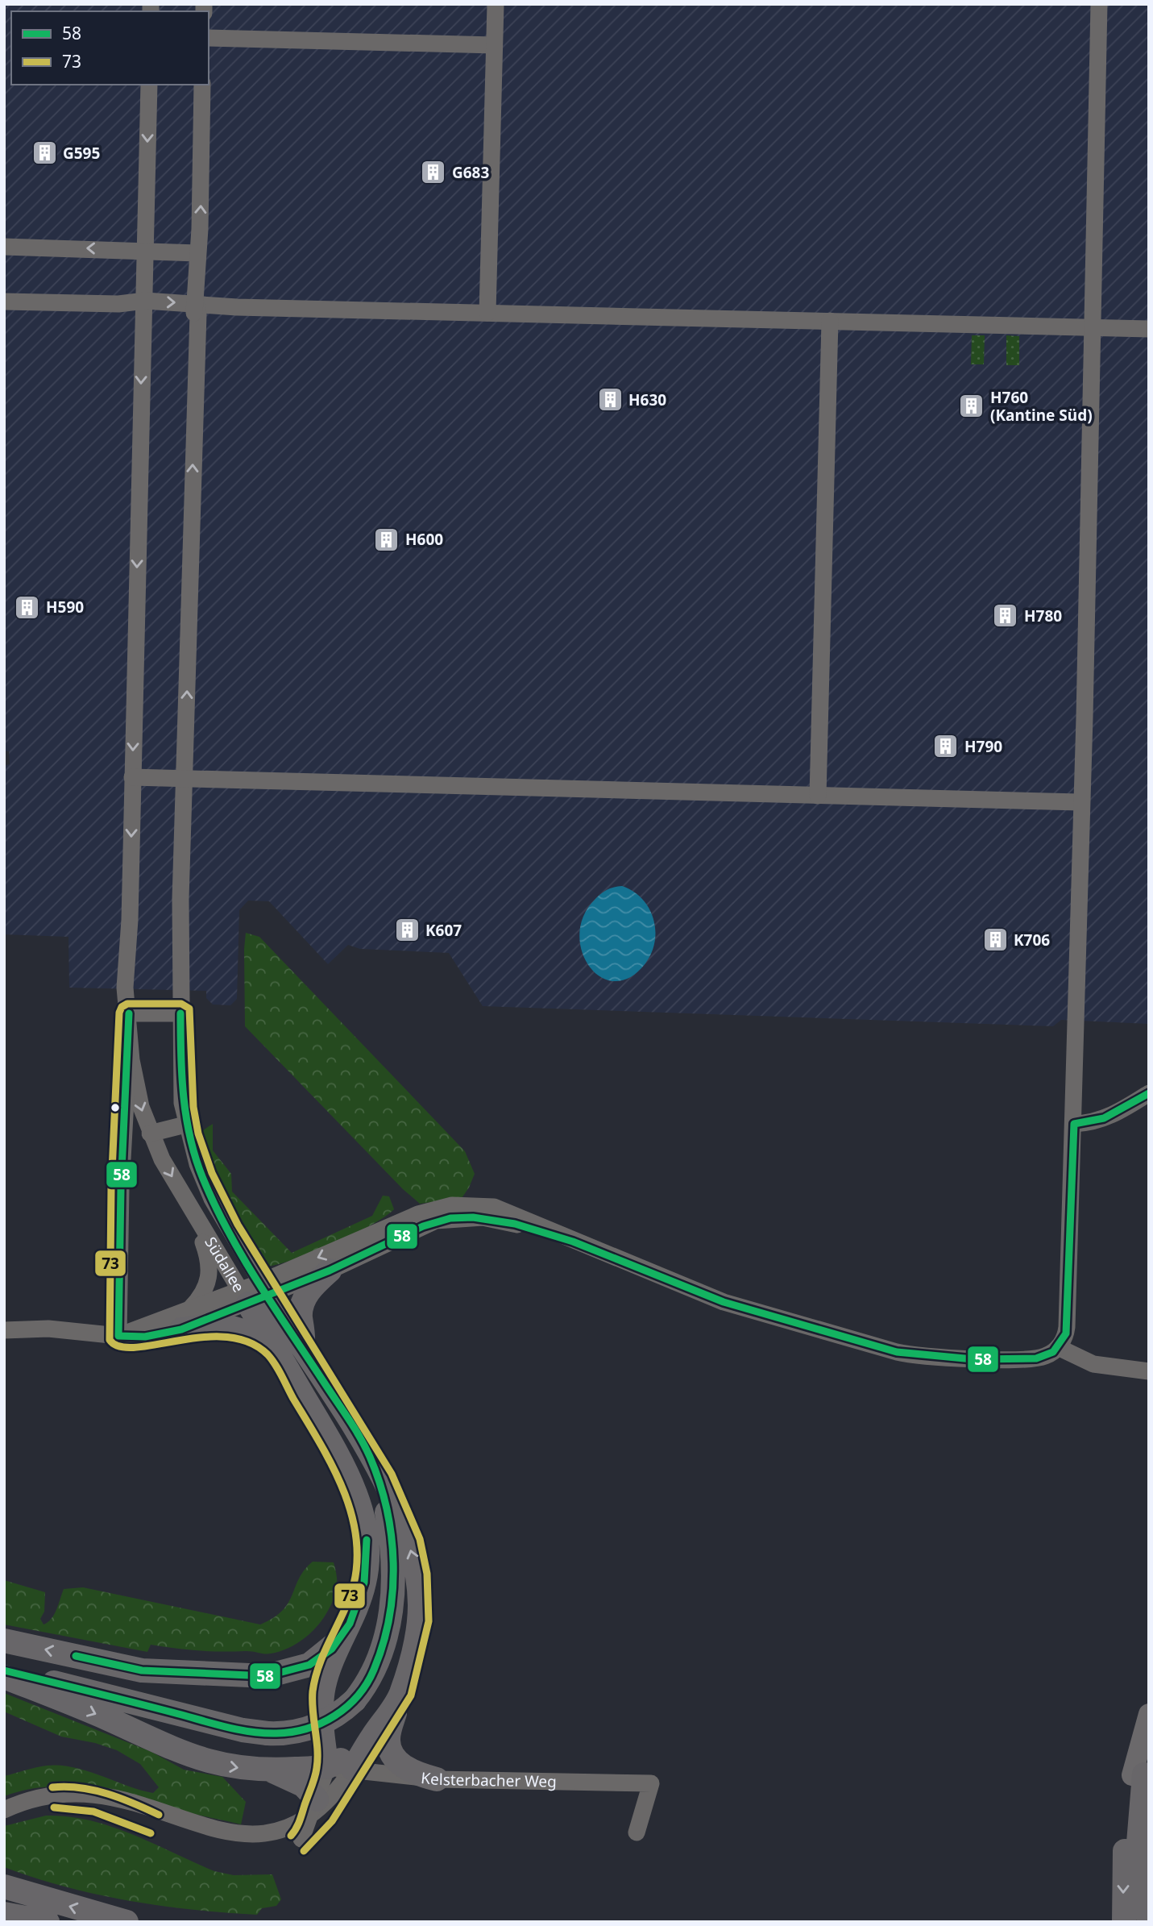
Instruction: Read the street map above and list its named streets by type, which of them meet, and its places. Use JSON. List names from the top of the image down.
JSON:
{
  "streets": {
    "highway": ["Südallee"],
    "street": ["Kelsterbacher Weg"]
  },
  "crossings": [
    ["Südallee", "Kelsterbacher Weg"]
  ],
  "places": {
    "building": [
      "G595",
      "G683",
      "H630",
      "H760 (Kantine Süd)",
      "H600",
      "H590",
      "H780",
      "H790",
      "K607",
      "K706"
    ]
  },
  "lines": ["transit line 73", "transit line 58"],
  "legend": ["58", "73"]
}
